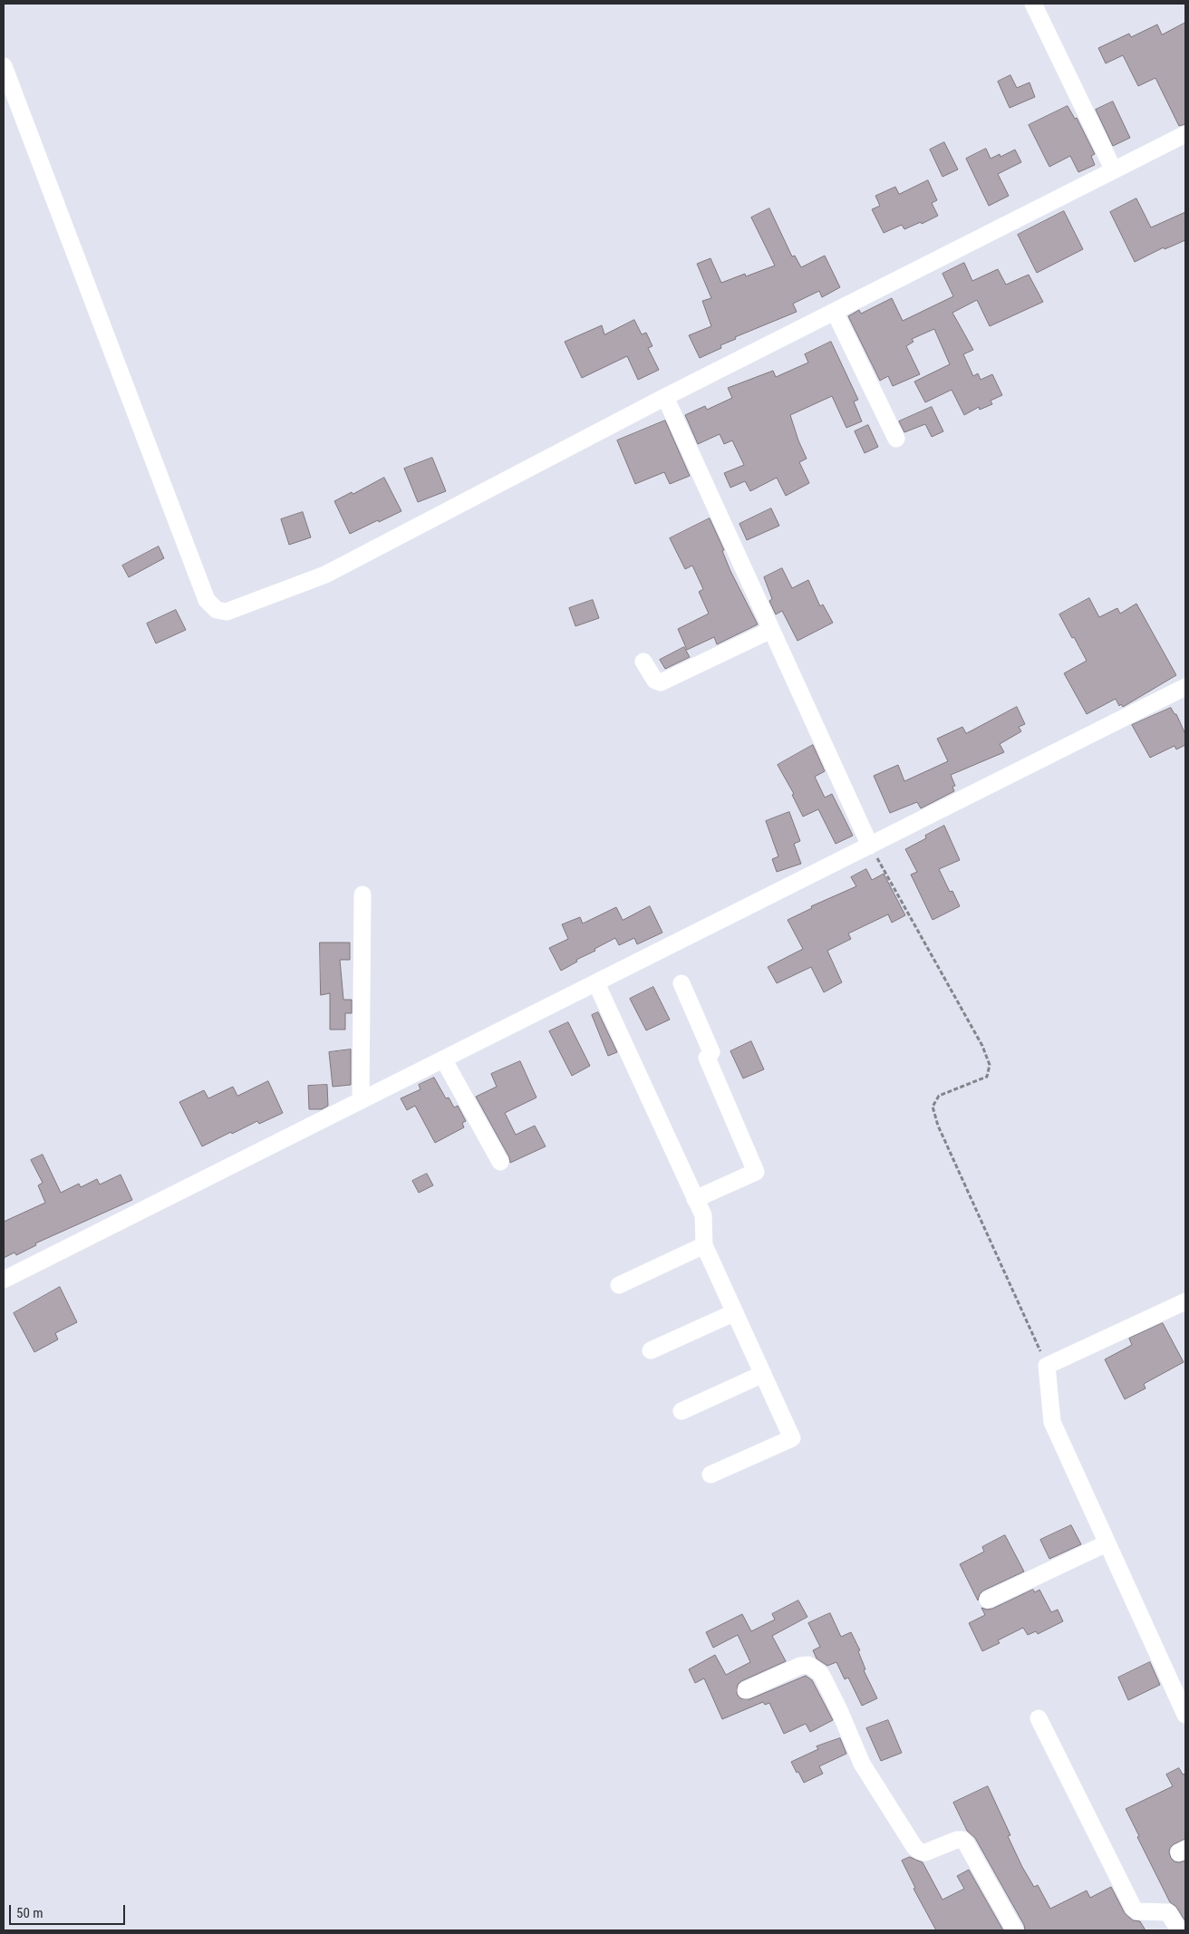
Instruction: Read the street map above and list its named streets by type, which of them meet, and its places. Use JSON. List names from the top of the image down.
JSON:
{
  "scale_bar": "50 m"
}
